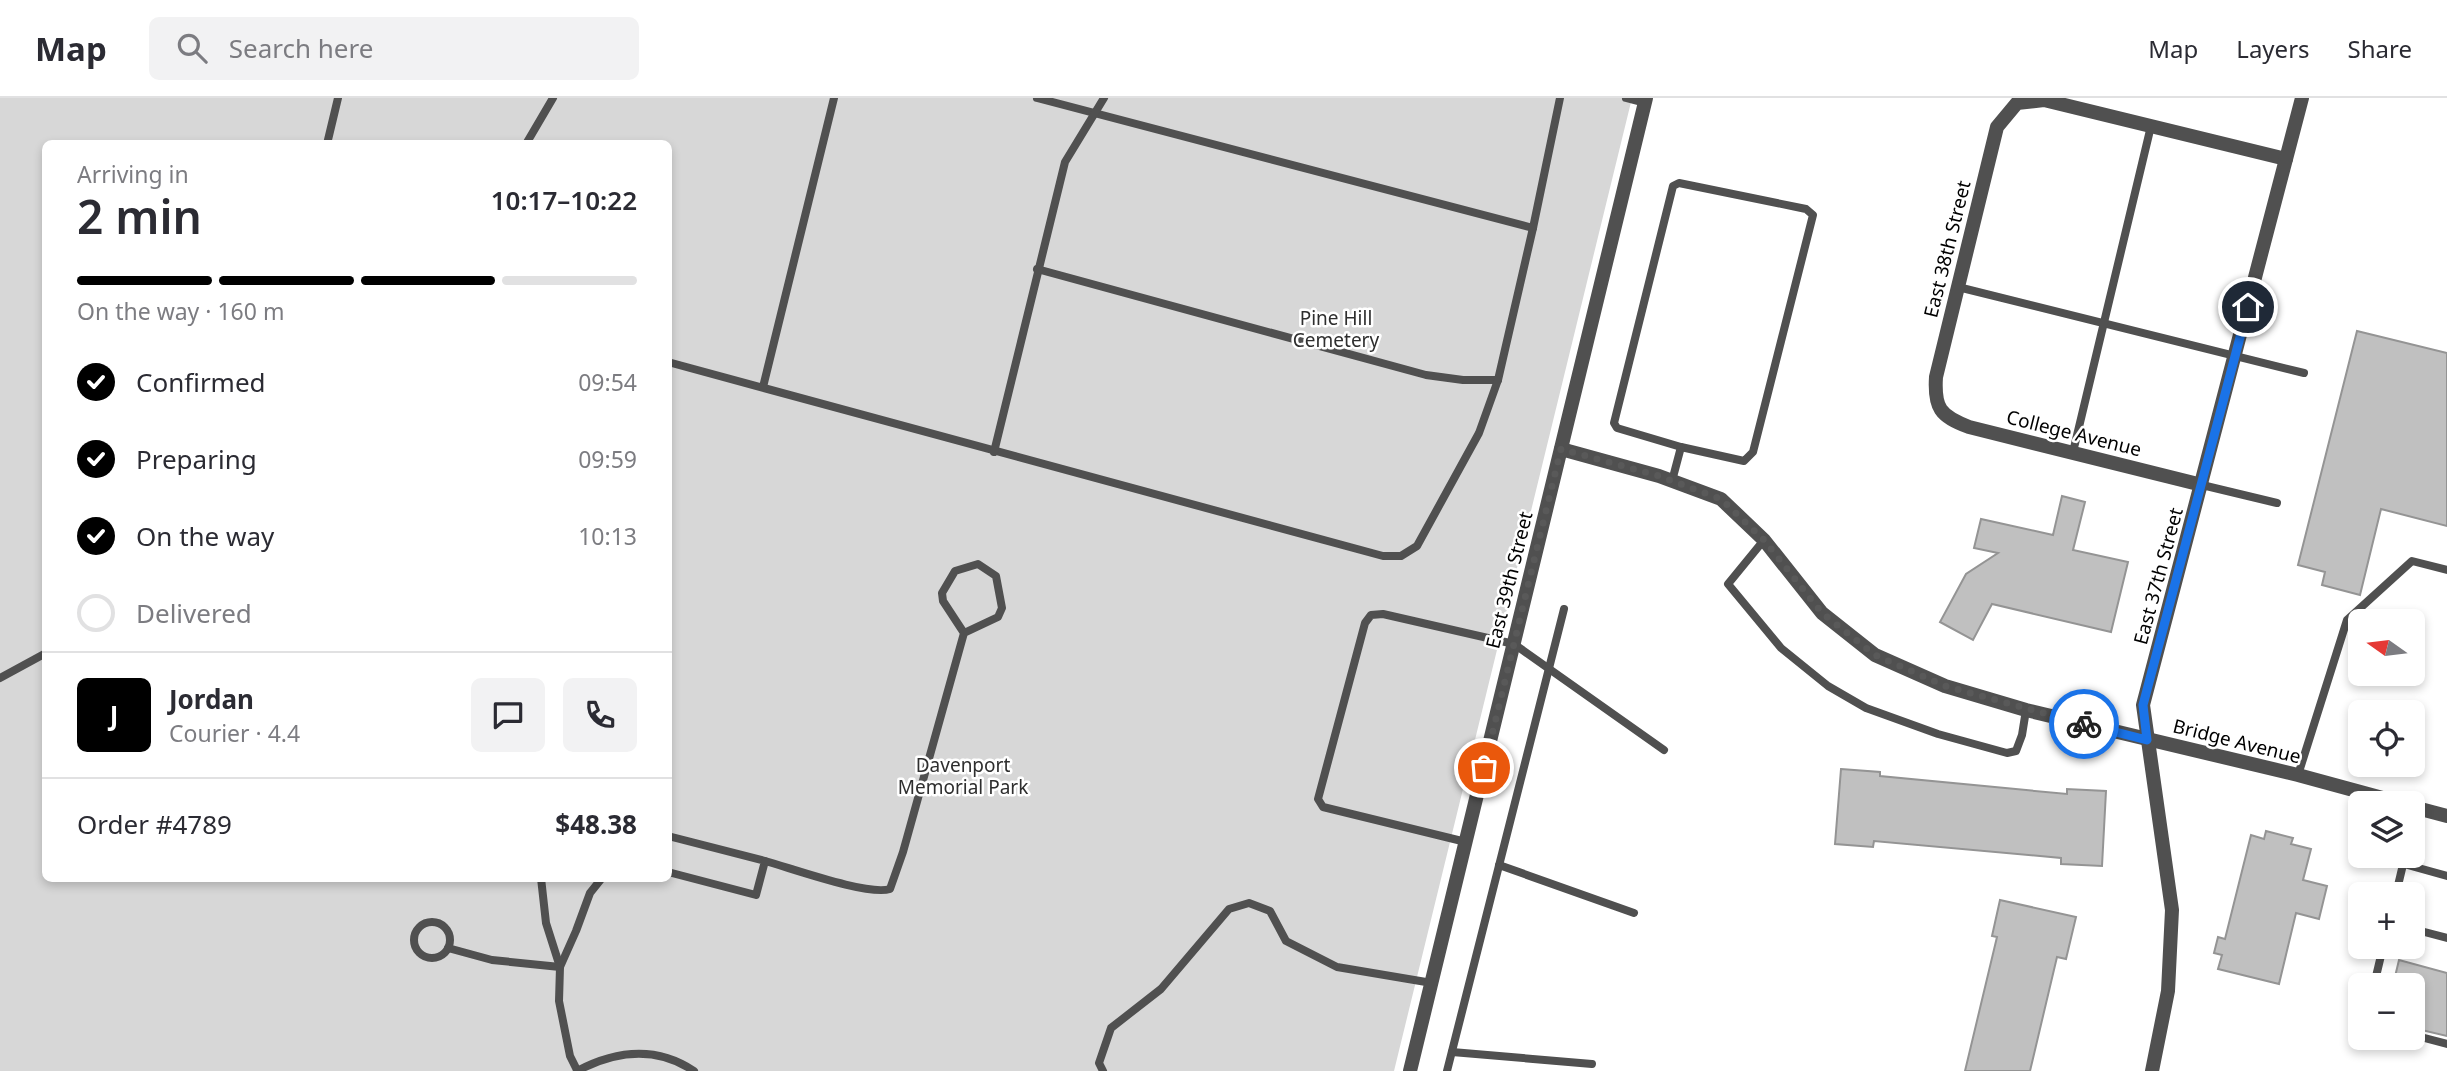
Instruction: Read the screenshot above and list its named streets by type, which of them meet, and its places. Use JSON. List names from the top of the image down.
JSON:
{
  "streets": {
    "street": [
      "East 38th Street",
      "College Avenue",
      "East 37th Street",
      "East 39th Street",
      "Bridge Avenue"
    ]
  },
  "crossings": [
    ["East 38th Street", "College Avenue"],
    ["College Avenue", "East 37th Street"],
    ["East 37th Street", "Bridge Avenue"],
    ["East 39th Street", "Bridge Avenue"]
  ],
  "parks": ["Pine Hill Cemetery", "Davenport Memorial Park"],
  "north": "left",
  "page": {
    "header": "Map",
    "search": "Search here",
    "nav": ["Map", "Layers", "Share"],
    "heading": ["2 min", "Arriving in", "10:17–10:22"],
    "panel": [
      "Jordan",
      "Courier · 4.4",
      "Order #4789",
      "$48.38"
    ],
    "bar": "On the way · 160 m",
    "list": [
      ["Confirmed", "09:54"],
      ["Preparing", "09:59"],
      ["On the way", "10:13"],
      "Delivered"
    ],
    "map_buttons": ["+", "−"],
    "round": "J"
  }
}
